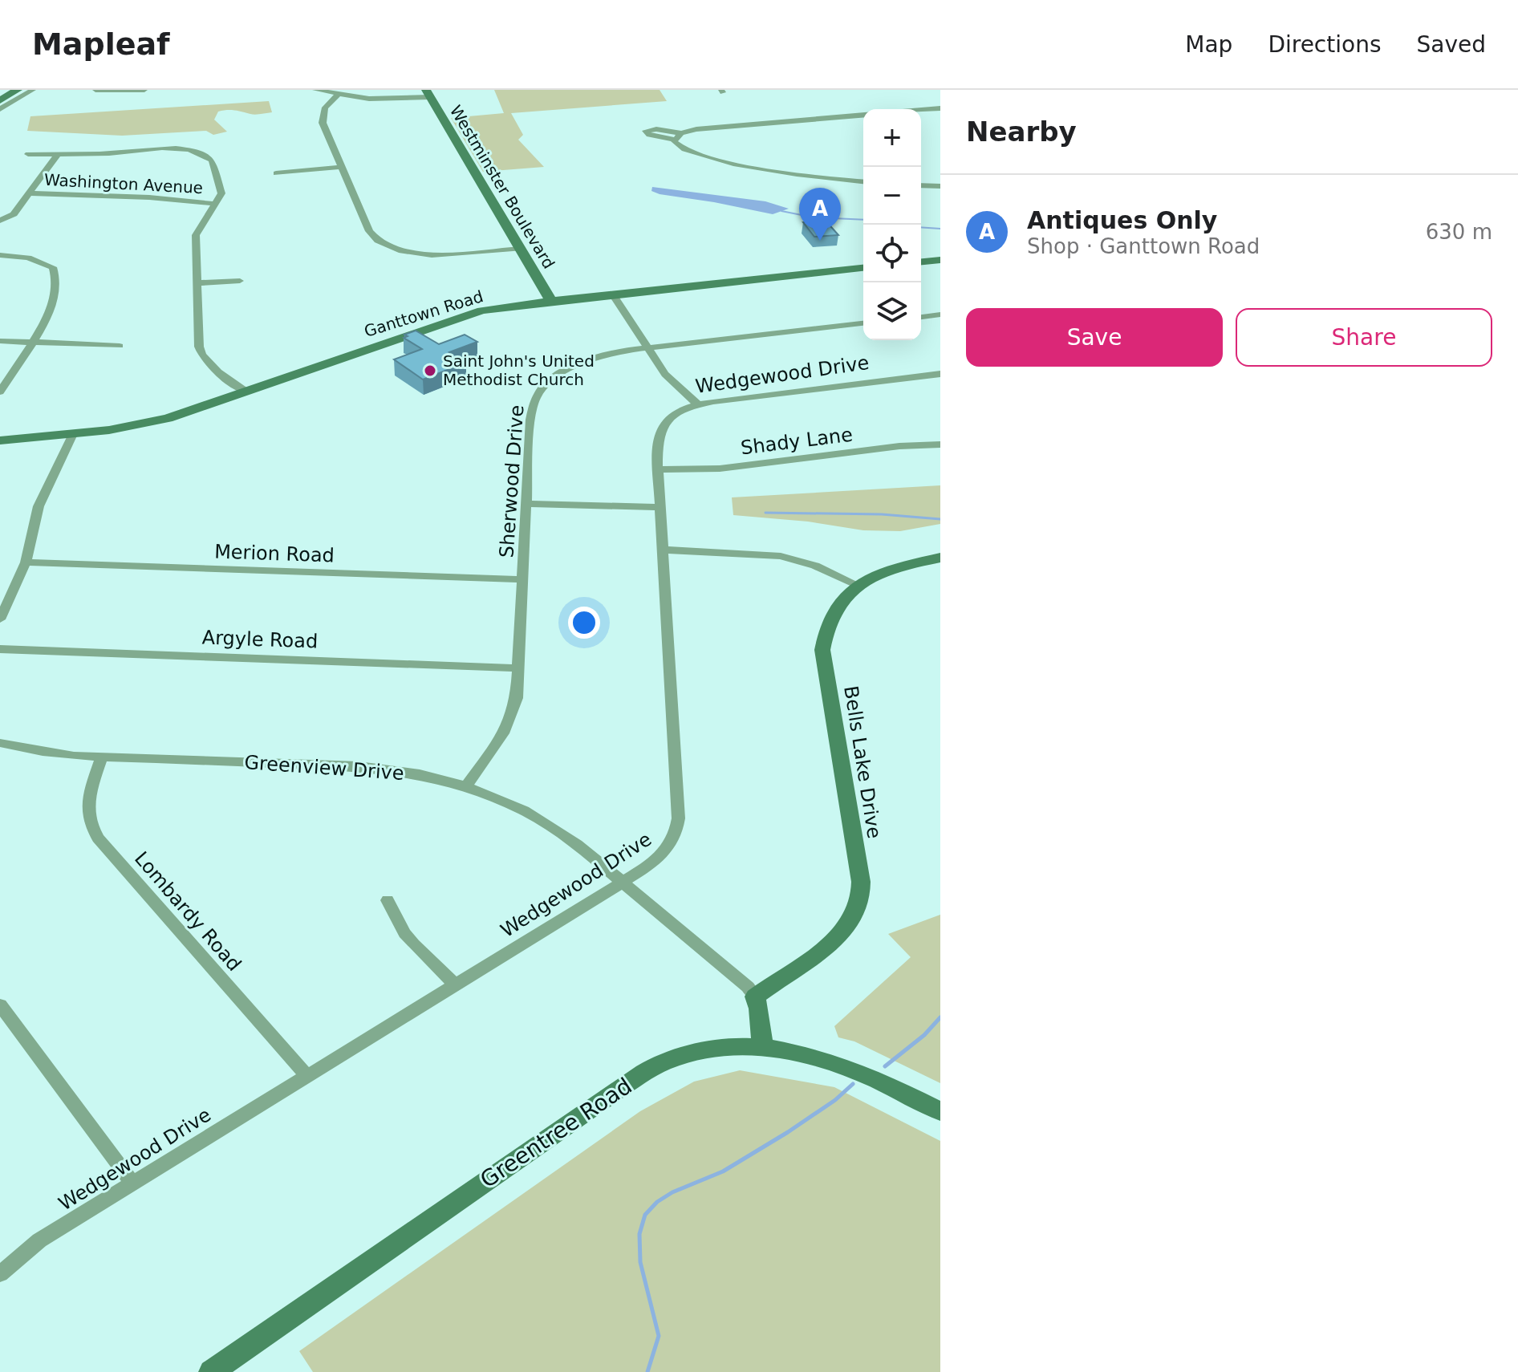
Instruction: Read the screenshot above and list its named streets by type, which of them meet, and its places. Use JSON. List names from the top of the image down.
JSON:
{
  "streets": {
    "street": [
      "Washington Avenue",
      "Westminster Boulevard",
      "Ganttown Road",
      "Wedgewood Drive",
      "Shady Lane",
      "Sherwood Drive",
      "Merion Road",
      "Argyle Road",
      "Bells Lake Drive",
      "Greenview Drive",
      "Lombardy Road",
      "Greentree Road"
    ]
  },
  "crossings": [
    ["Westminster Boulevard", "Ganttown Road"],
    ["Wedgewood Drive", "Shady Lane"],
    ["Wedgewood Drive", "Greenview Drive"],
    ["Wedgewood Drive", "Lombardy Road"],
    ["Sherwood Drive", "Merion Road"],
    ["Sherwood Drive", "Argyle Road"],
    ["Sherwood Drive", "Greenview Drive"],
    ["Bells Lake Drive", "Greenview Drive"],
    ["Greenview Drive", "Lombardy Road"]
  ],
  "places": ["Saint John's United Methodist Church"],
  "page": {
    "header": "Mapleaf",
    "nav": ["Map", "Directions", "Saved"],
    "heading": "Nearby",
    "map_buttons": ["+", "−"],
    "list": [
      {
        "mark": "A",
        "name": "Antiques Only",
        "note": "Shop · Ganttown Road",
        "value": "630 m"
      }
    ],
    "pins": "A",
    "buttons": ["Save", "Share"]
  }
}
